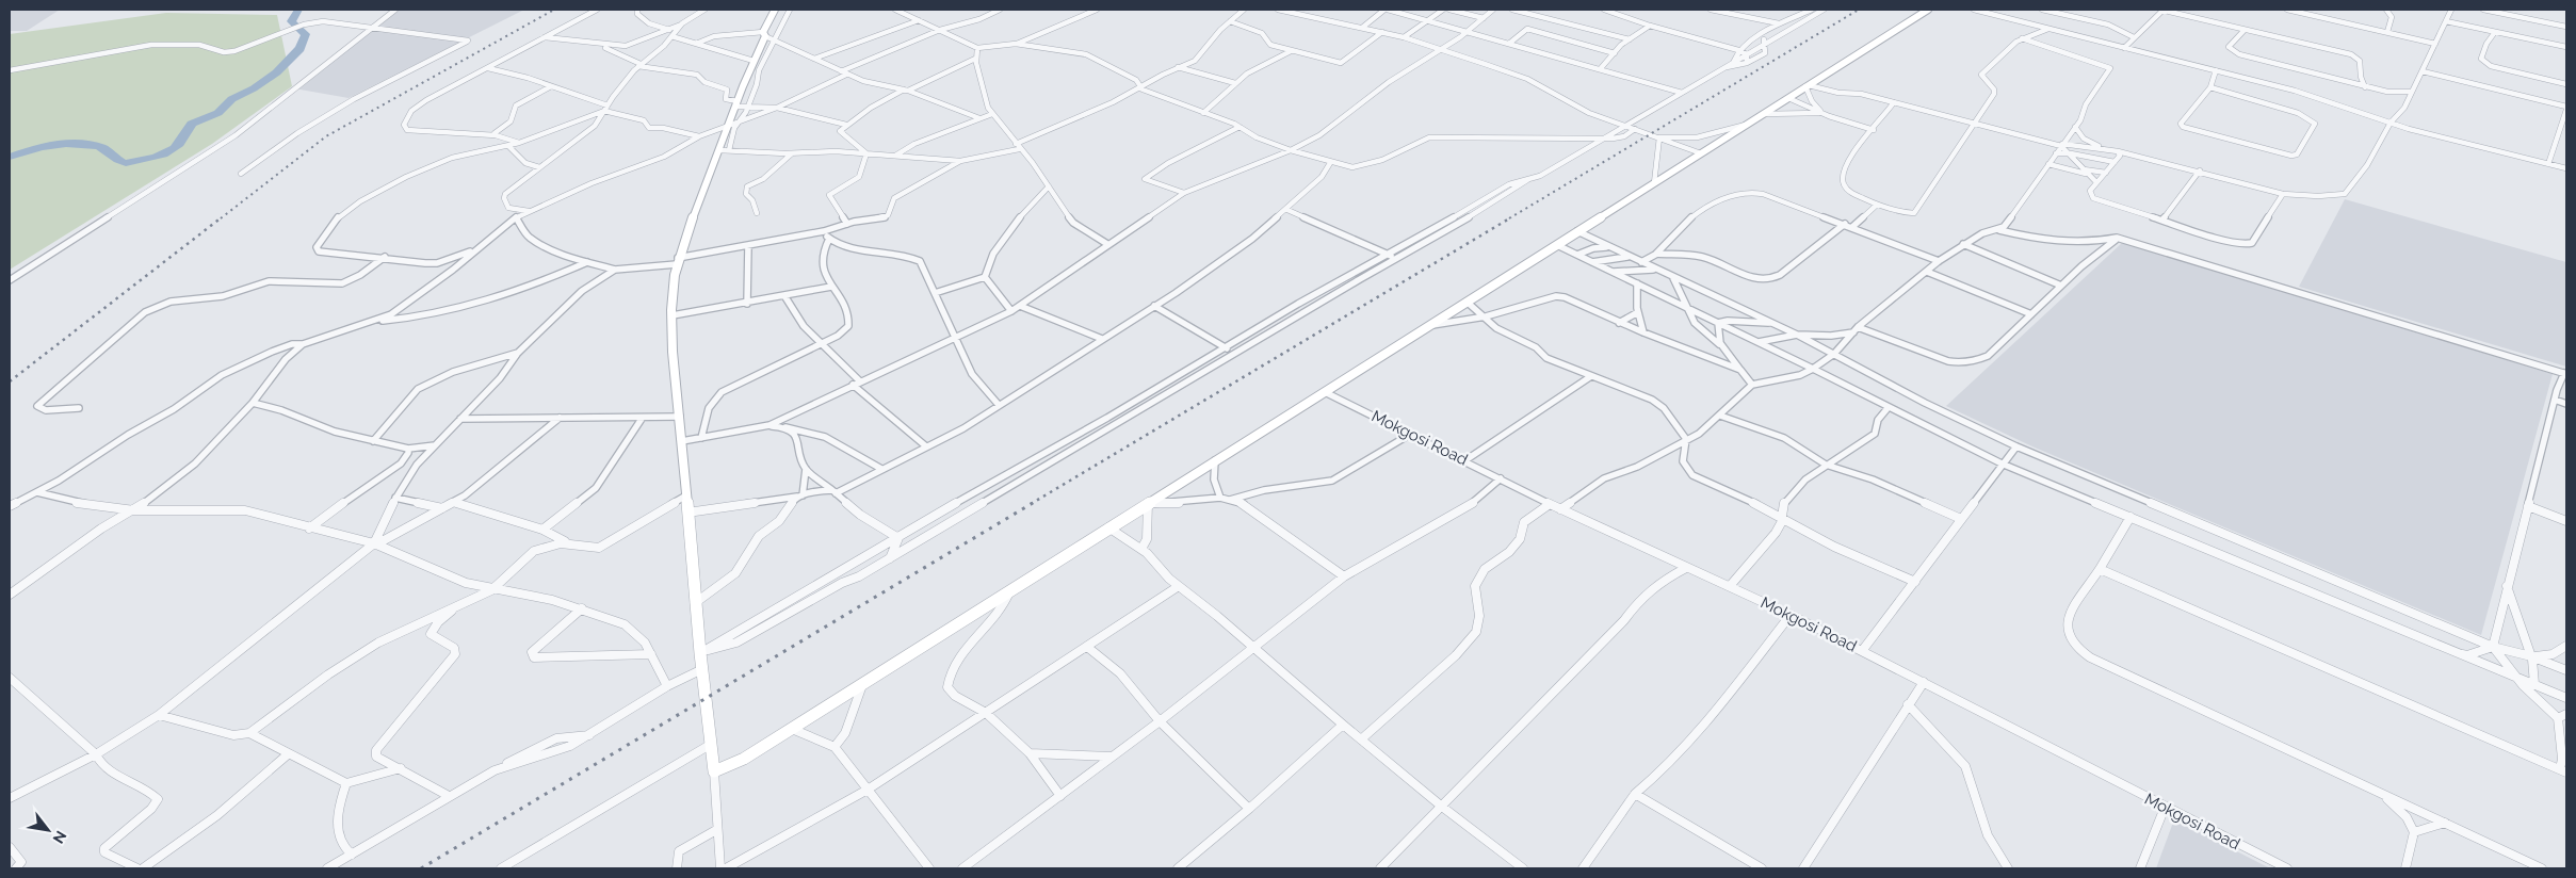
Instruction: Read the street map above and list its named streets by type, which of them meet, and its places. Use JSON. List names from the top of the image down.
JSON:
{
  "streets": {
    "street": ["Mokgosi Road"]
  },
  "north": "bottom right"
}
